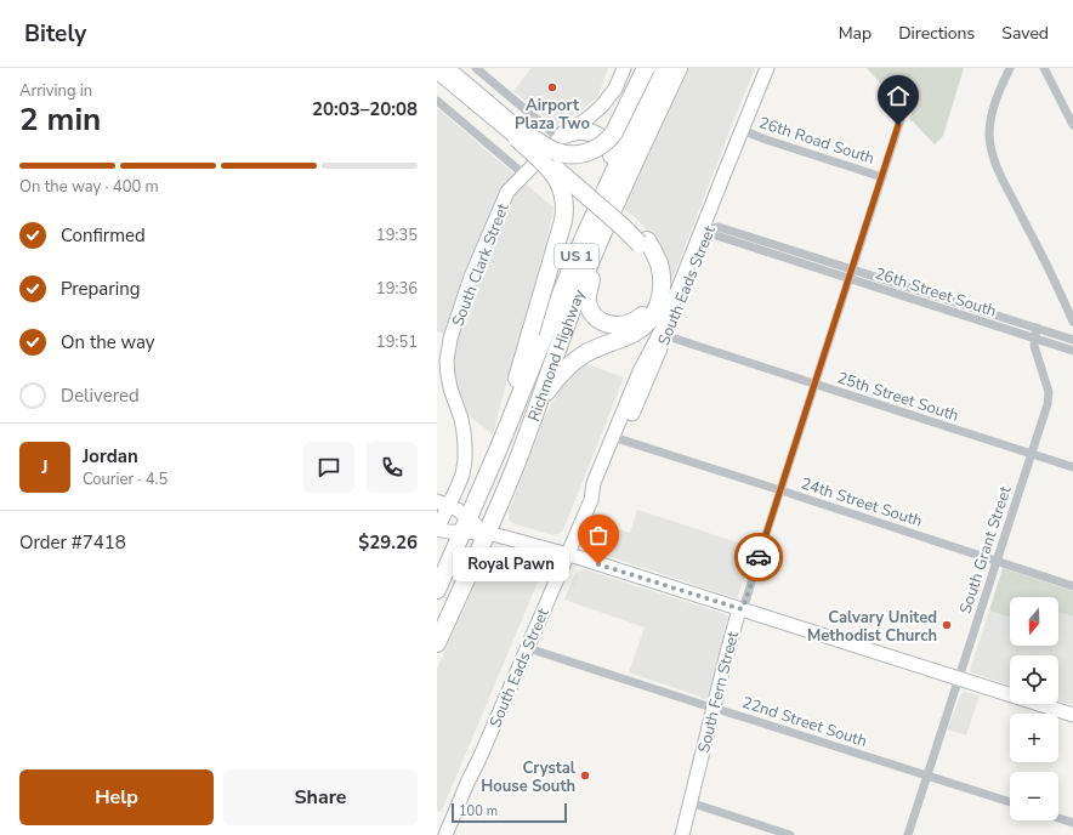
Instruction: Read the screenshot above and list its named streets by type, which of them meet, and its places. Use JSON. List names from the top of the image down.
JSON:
{
  "streets": {
    "highway": ["US 1", "Richmond Highway"],
    "street": [
      "26th Road South",
      "South Clark Street",
      "South Eads Street",
      "26th Street South",
      "25th Street South",
      "24th Street South",
      "South Grant Street",
      "South Fern Street",
      "22nd Street South"
    ]
  },
  "crossings": [
    ["26th Road South", "South Eads Street"],
    ["26th Road South", "South Fern Street"],
    ["South Eads Street", "26th Street South"],
    ["South Eads Street", "25th Street South"],
    ["South Eads Street", "24th Street South"],
    ["South Eads Street", "22nd Street South"],
    ["26th Street South", "South Grant Street"],
    ["26th Street South", "South Fern Street"],
    ["25th Street South", "South Grant Street"],
    ["25th Street South", "South Fern Street"],
    ["24th Street South", "South Grant Street"],
    ["24th Street South", "South Fern Street"],
    ["South Grant Street", "22nd Street South"],
    ["South Fern Street", "22nd Street South"]
  ],
  "places": [
    "Airport Plaza Two",
    "Royal Pawn",
    "Calvary United Methodist Church",
    "Crystal House South"
  ],
  "scale_bar": "100 m",
  "north": "bottom",
  "page": {
    "header": "Bitely",
    "nav": ["Map", "Directions", "Saved"],
    "heading": ["2 min", "Arriving in", "20:03–20:08"],
    "panel": [
      "Jordan",
      "Courier · 4.5",
      "Order #7418",
      "$29.26"
    ],
    "bar": "On the way · 400 m",
    "list": [
      ["Confirmed", "19:35"],
      ["Preparing", "19:36"],
      ["On the way", "19:51"],
      "Delivered"
    ],
    "round": "J",
    "bubble": "Royal Pawn",
    "map_buttons": ["+", "−"],
    "buttons": ["Help", "Share"],
    "scale": "100 m"
  }
}
